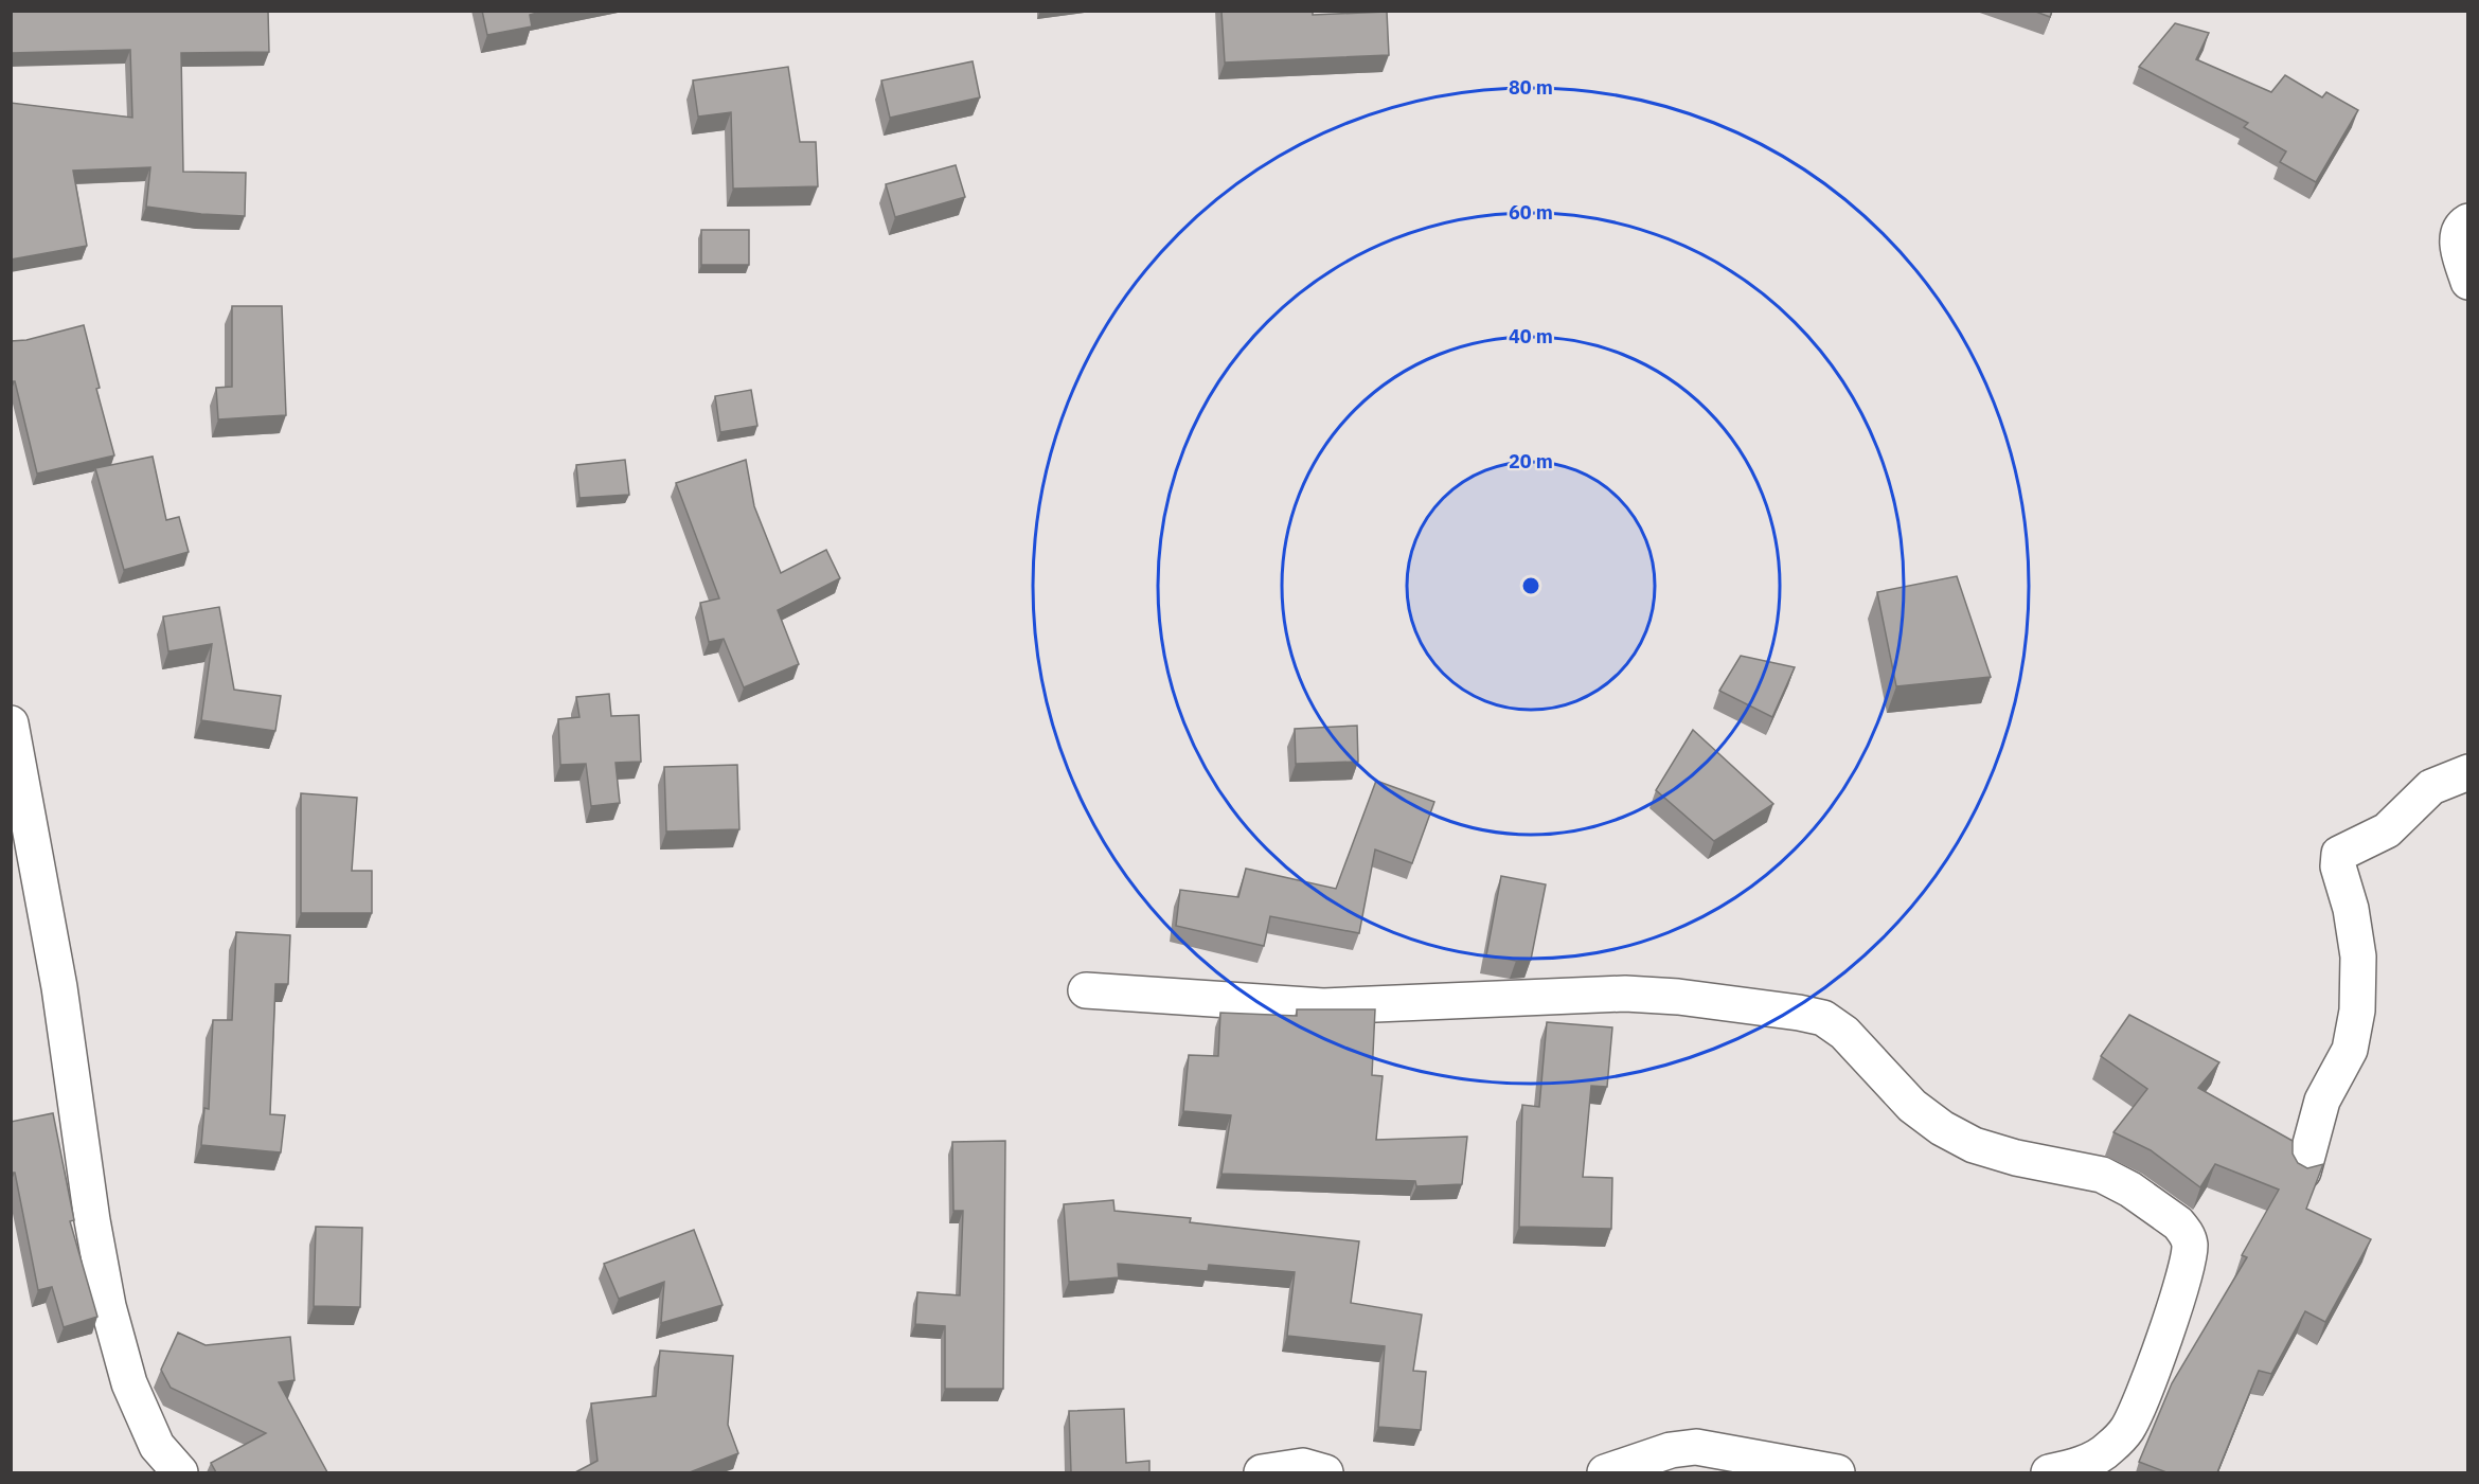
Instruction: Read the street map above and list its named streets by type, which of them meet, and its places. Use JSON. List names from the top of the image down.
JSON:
{
  "rings": [
    "80 m",
    "60 m",
    "40 m",
    "20 m"
  ]
}
